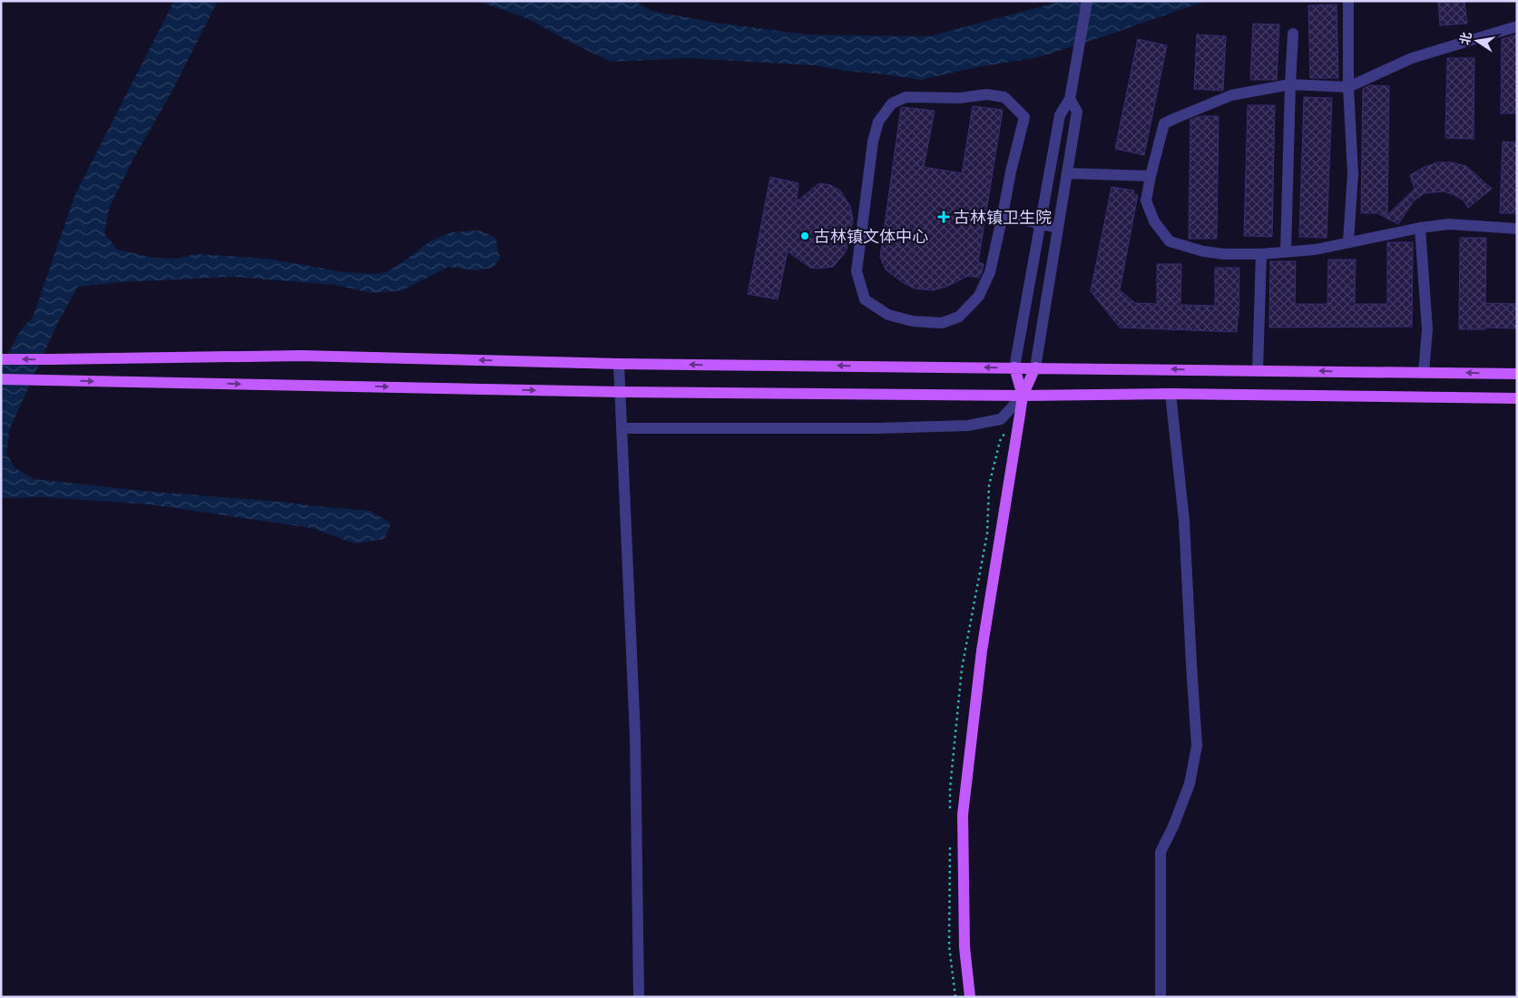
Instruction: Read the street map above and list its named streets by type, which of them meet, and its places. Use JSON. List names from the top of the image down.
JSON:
{
  "places": {
    "health": ["古林镇卫生院"],
    "other": ["古林镇文体中心"]
  },
  "north": "left"
}
